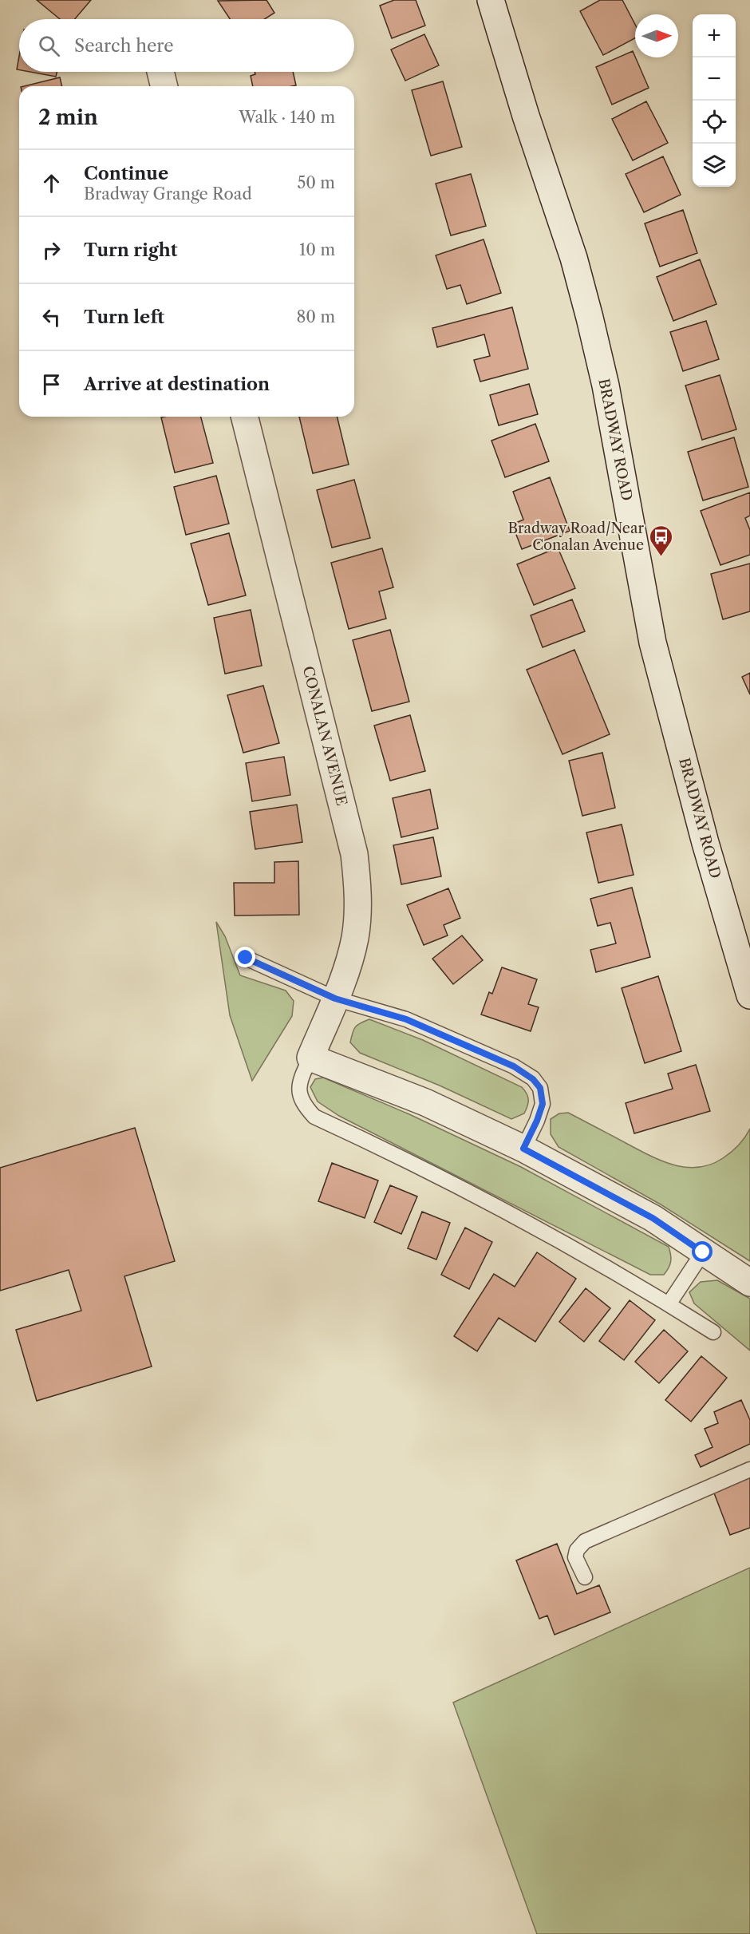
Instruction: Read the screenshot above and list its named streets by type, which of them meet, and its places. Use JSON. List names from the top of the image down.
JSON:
{
  "streets": {
    "street": ["BRADWAY ROAD", "CONALAN AVENUE"]
  },
  "places": {
    "bus stop": ["Bradway Road/Near Conalan Avenue"]
  },
  "north": "right",
  "page": {
    "map_buttons": ["+", "−"],
    "search": "Search here",
    "heading": ["2 min", "Walk · 140 m"],
    "list": [
      ["Continue", "Bradway Grange Road", "50 m"],
      ["Turn right", "10 m"],
      ["Turn left", "80 m"],
      "Arrive at destination"
    ]
  }
}
